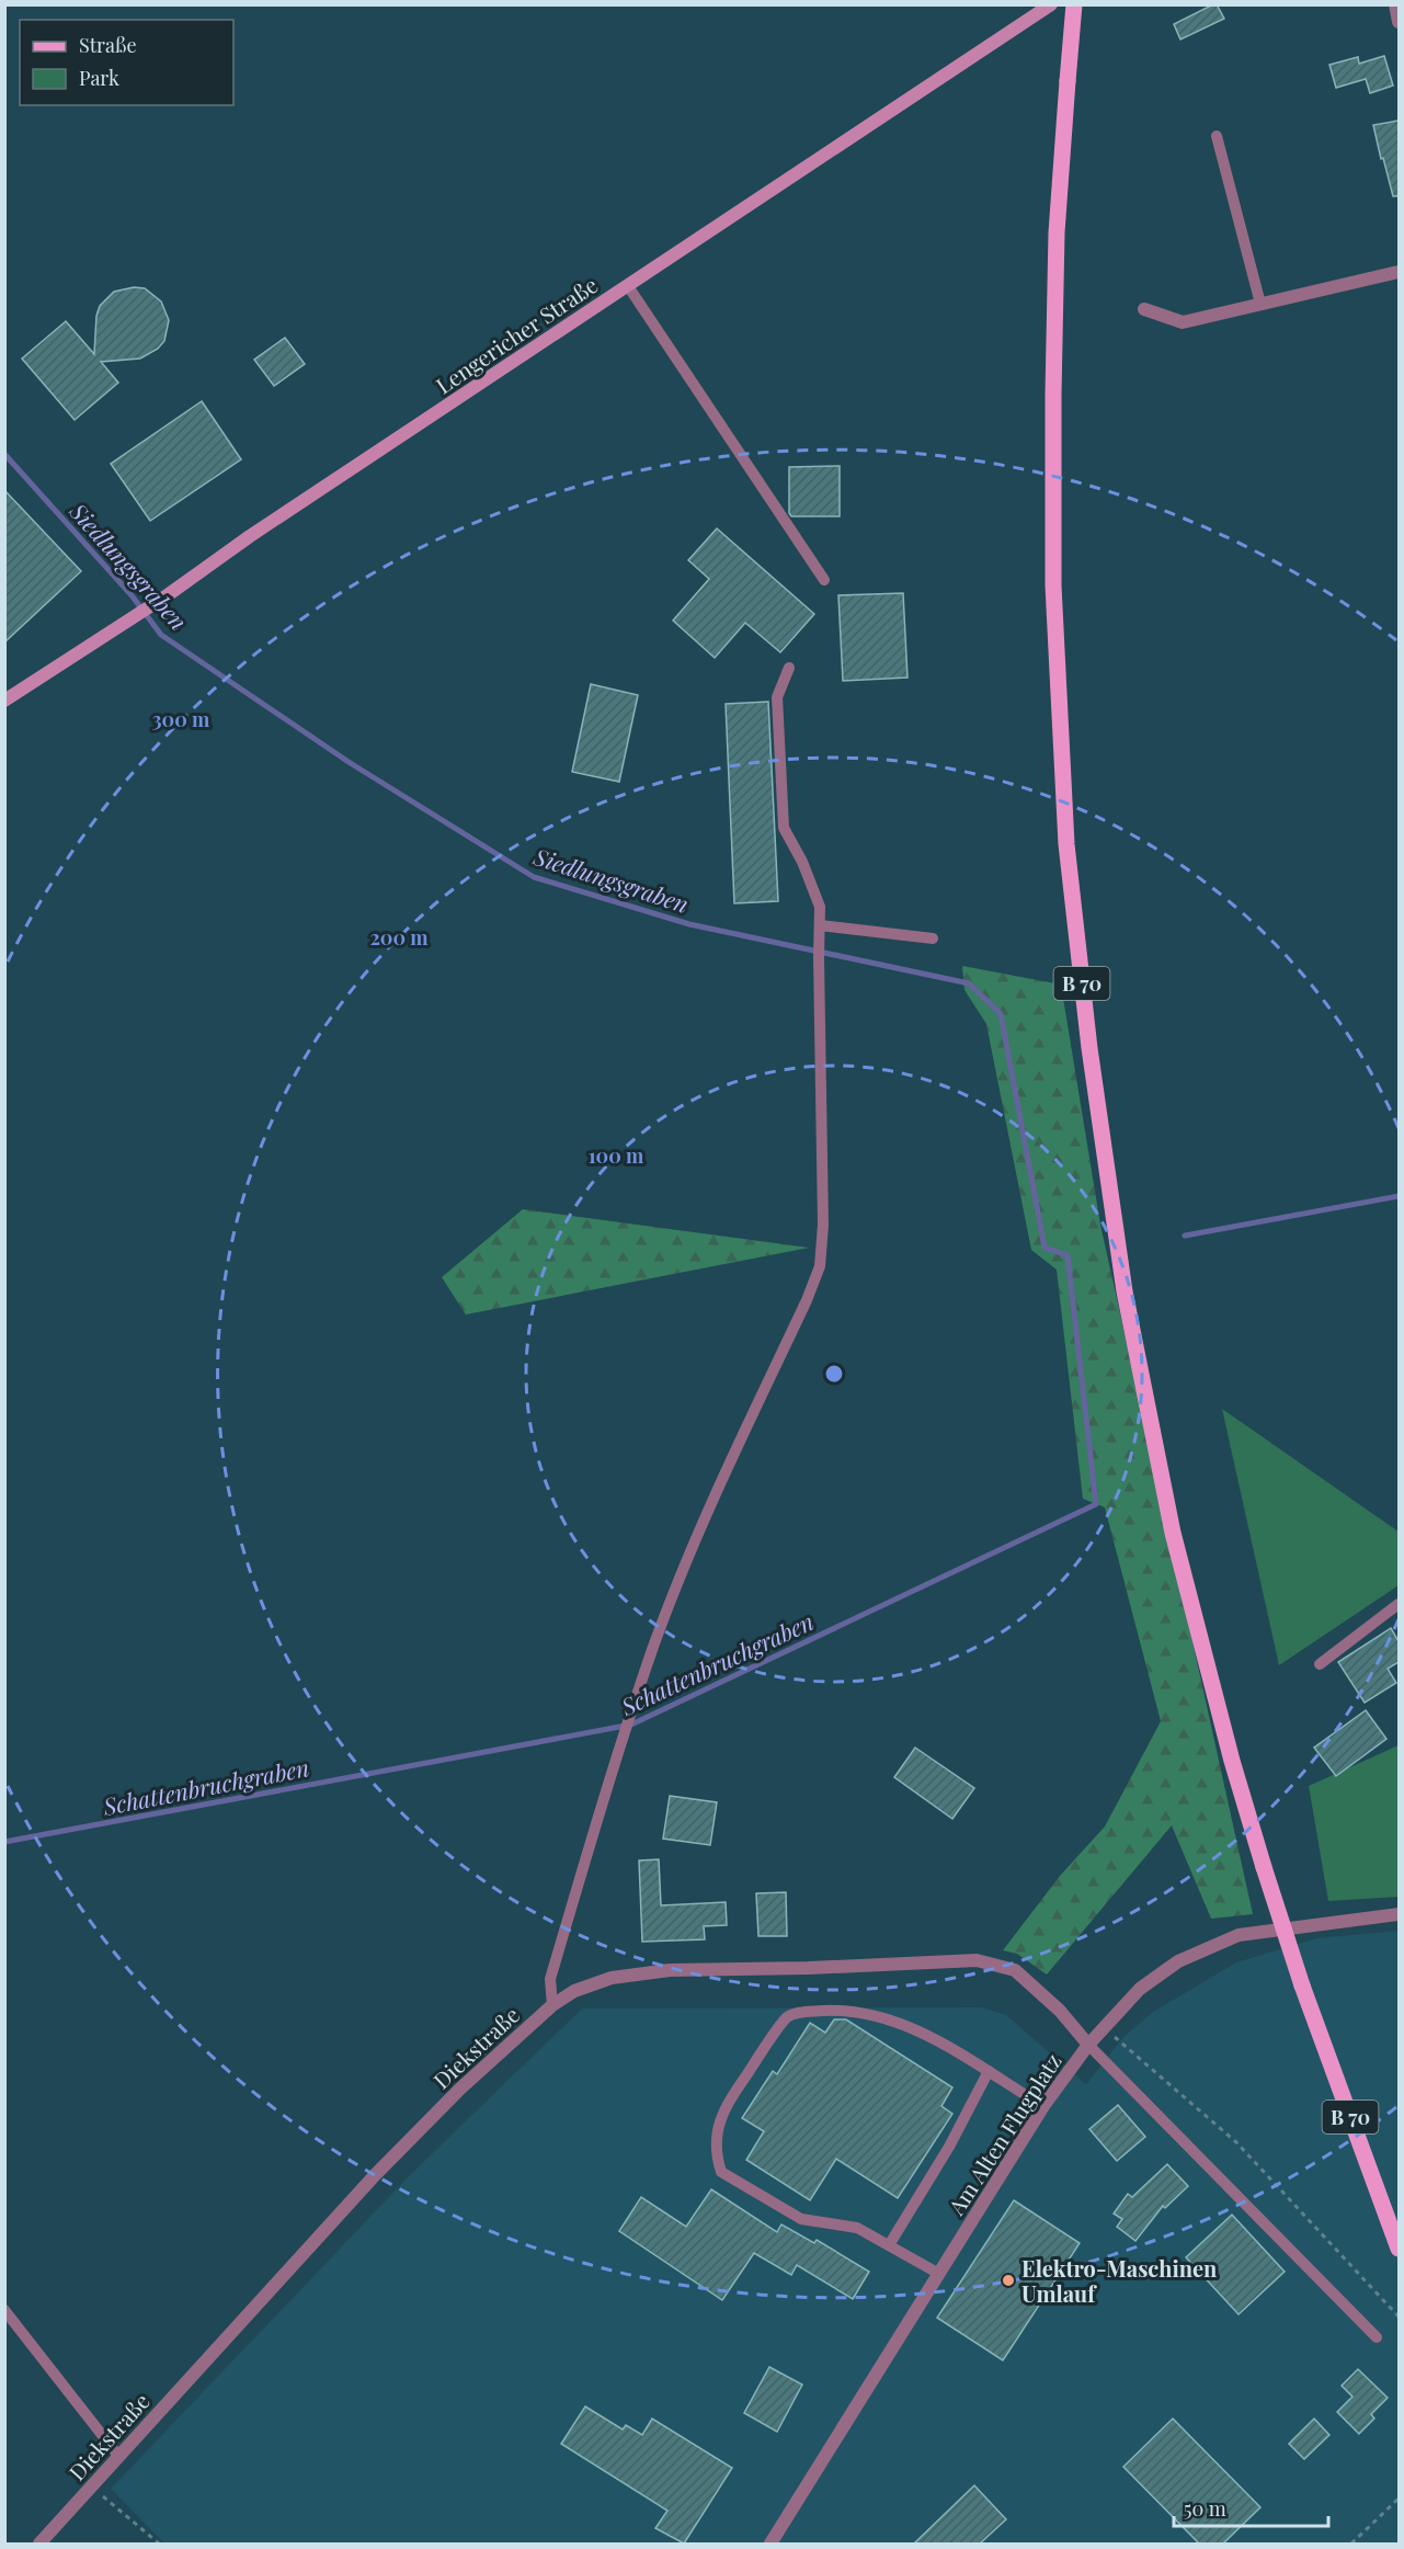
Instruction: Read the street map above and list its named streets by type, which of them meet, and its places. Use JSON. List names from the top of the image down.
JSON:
{
  "streets": {
    "main road": ["Lengericher Straße", "B 70"],
    "street": ["Diekstraße", "Am Alten Flugplatz"]
  },
  "crossings": [
    ["Diekstraße", "Am Alten Flugplatz"]
  ],
  "water": ["Siedlungsgraben", "Schattenbruchgraben"],
  "places": ["Elektro-Maschinen Umlauf"],
  "legend": ["Straße", "Park"],
  "scale_bar": "50 m",
  "rings": ["300 m", "200 m", "100 m"]
}
